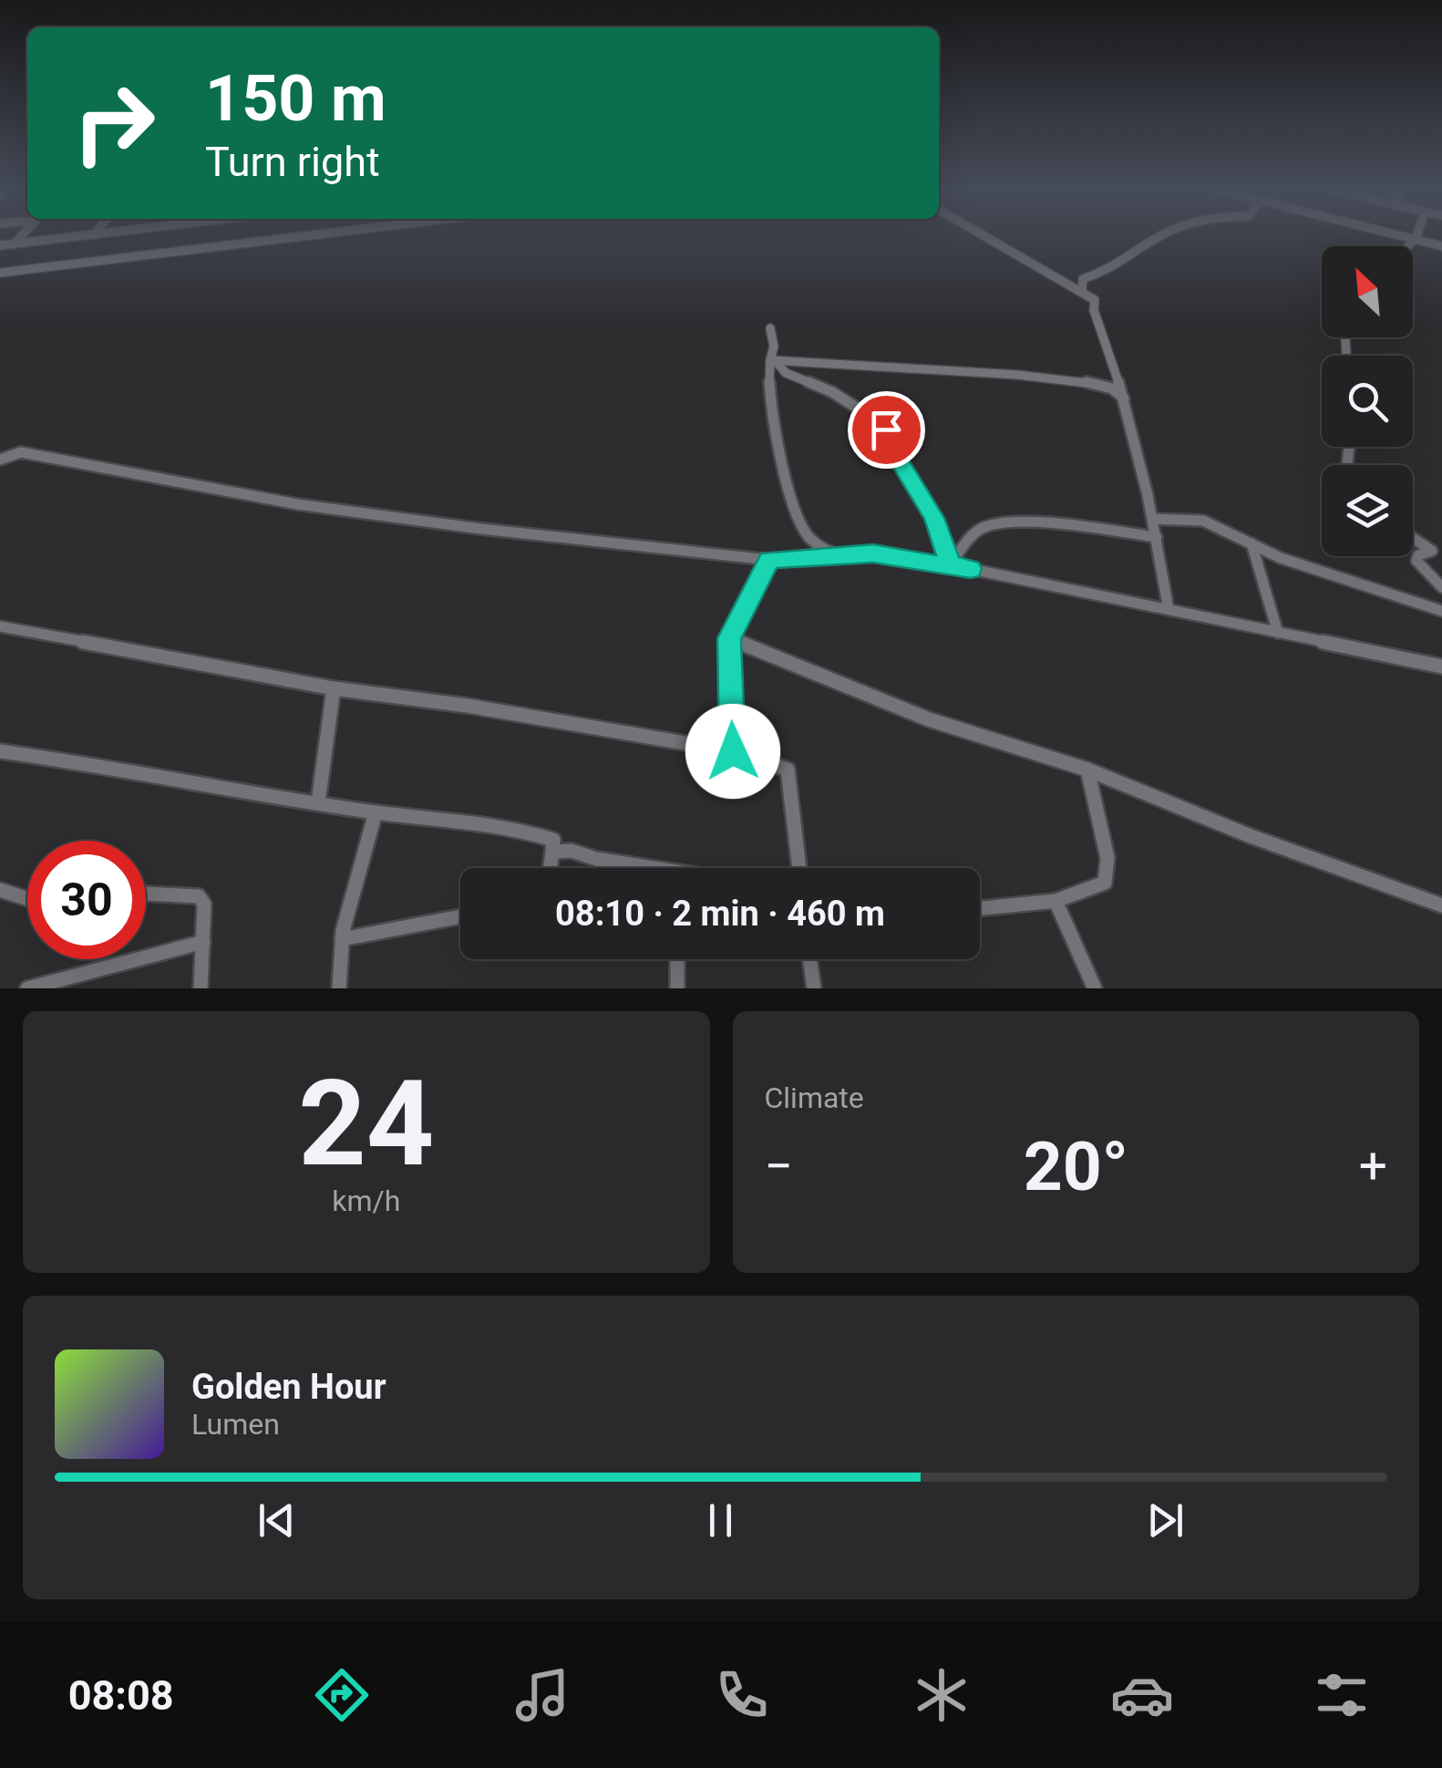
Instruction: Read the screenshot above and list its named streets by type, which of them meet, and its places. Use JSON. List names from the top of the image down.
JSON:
{
  "north": "top left",
  "page": {
    "turn": ["150 m", "Turn right"],
    "limit": "30",
    "trip": "08:10 · 2 min · 460 m",
    "tile": [
      ["24", "km/h"],
      "Climate"
    ],
    "heat": ["−", "20°", "+"],
    "song": ["Golden Hour", "Lumen"],
    "tabs": "08:08"
  }
}
